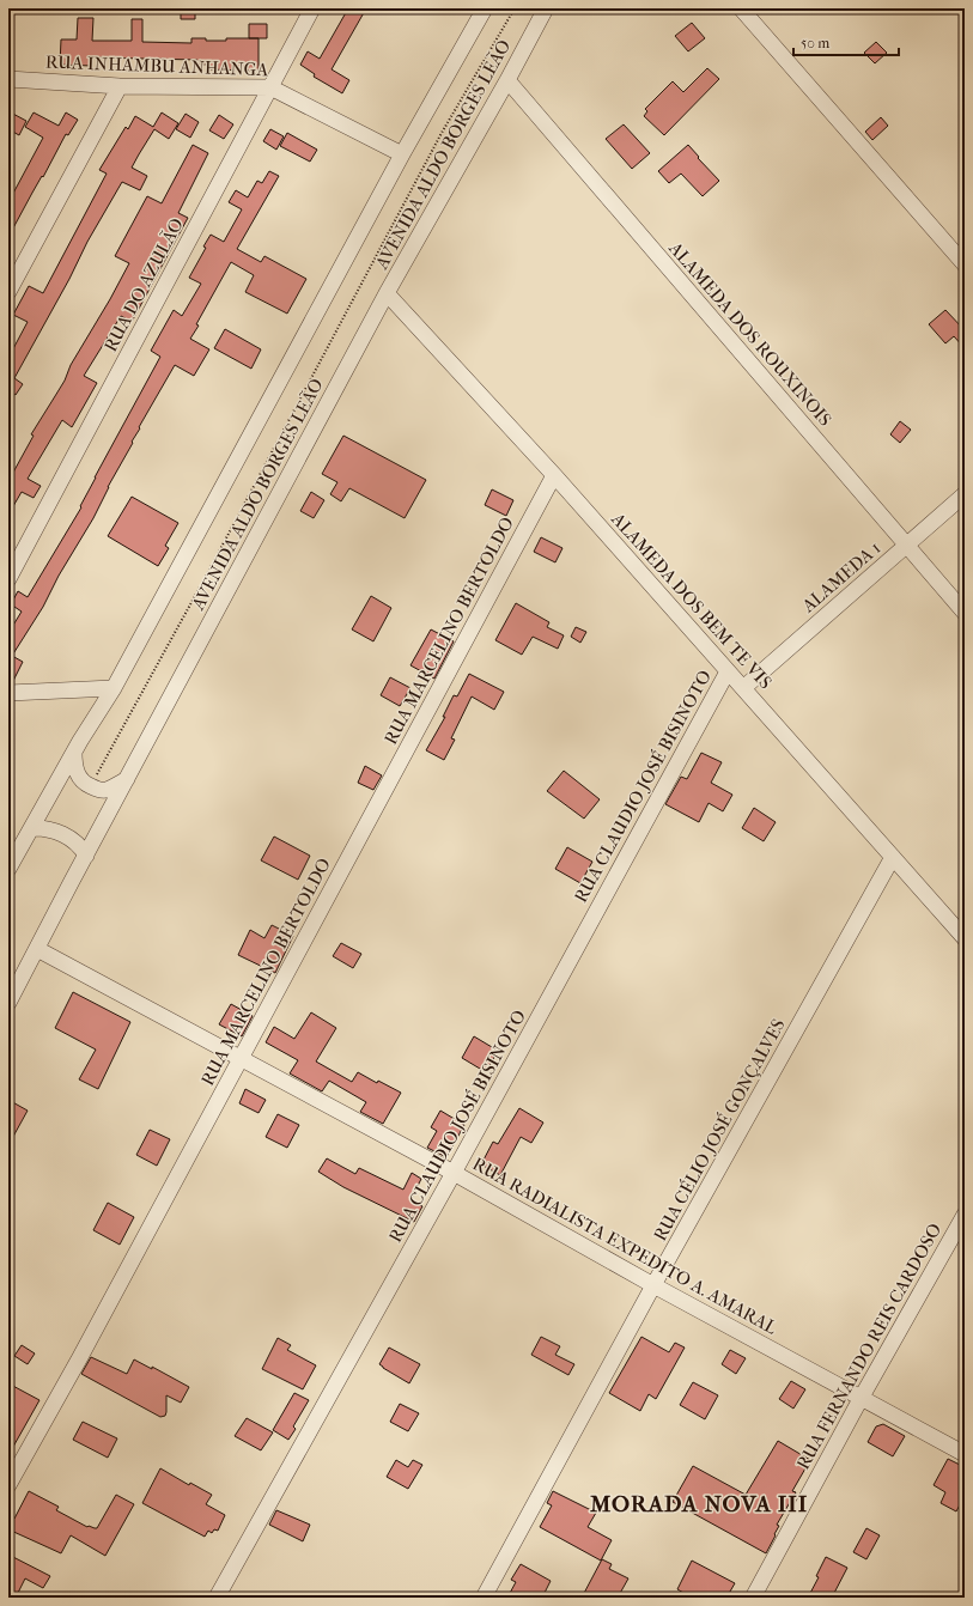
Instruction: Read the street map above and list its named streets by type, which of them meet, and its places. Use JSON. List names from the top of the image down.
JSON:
{
  "streets": {
    "street": [
      "RUA INHAMBU ANHANGA",
      "AVENIDA ALDO BORGES LEÃO",
      "RUA DO AZULÃO",
      "ALAMEDA DOS ROUXINOIS",
      "ALAMEDA 1",
      "ALAMEDA DOS BEM TE VIS",
      "RUA MARCELINO BERTOLDO",
      "RUA CLAUDIO JOSÉ BISINOTO",
      "RUA CÉLIO JOSÉ GONÇALVES",
      "RUA RADIALISTA EXPEDITO A. AMARAL",
      "RUA FERNANDO REIS CARDOSO"
    ]
  },
  "crossings": [
    ["RUA INHAMBU ANHANGA", "AVENIDA ALDO BORGES LEÃO"],
    ["RUA INHAMBU ANHANGA", "RUA DO AZULÃO"],
    ["AVENIDA ALDO BORGES LEÃO", "ALAMEDA DOS ROUXINOIS"],
    ["AVENIDA ALDO BORGES LEÃO", "ALAMEDA DOS BEM TE VIS"],
    ["AVENIDA ALDO BORGES LEÃO", "RUA RADIALISTA EXPEDITO A. AMARAL"],
    ["ALAMEDA DOS ROUXINOIS", "ALAMEDA 1"],
    ["ALAMEDA 1", "ALAMEDA DOS BEM TE VIS"],
    ["ALAMEDA DOS BEM TE VIS", "RUA MARCELINO BERTOLDO"],
    ["ALAMEDA DOS BEM TE VIS", "RUA CLAUDIO JOSÉ BISINOTO"],
    ["ALAMEDA DOS BEM TE VIS", "RUA CÉLIO JOSÉ GONÇALVES"],
    ["RUA MARCELINO BERTOLDO", "RUA RADIALISTA EXPEDITO A. AMARAL"],
    ["RUA CLAUDIO JOSÉ BISINOTO", "RUA RADIALISTA EXPEDITO A. AMARAL"],
    ["RUA CÉLIO JOSÉ GONÇALVES", "RUA RADIALISTA EXPEDITO A. AMARAL"],
    ["RUA RADIALISTA EXPEDITO A. AMARAL", "RUA FERNANDO REIS CARDOSO"]
  ],
  "districts": ["MORADA NOVA III"],
  "scale_bar": "50 m"
}
